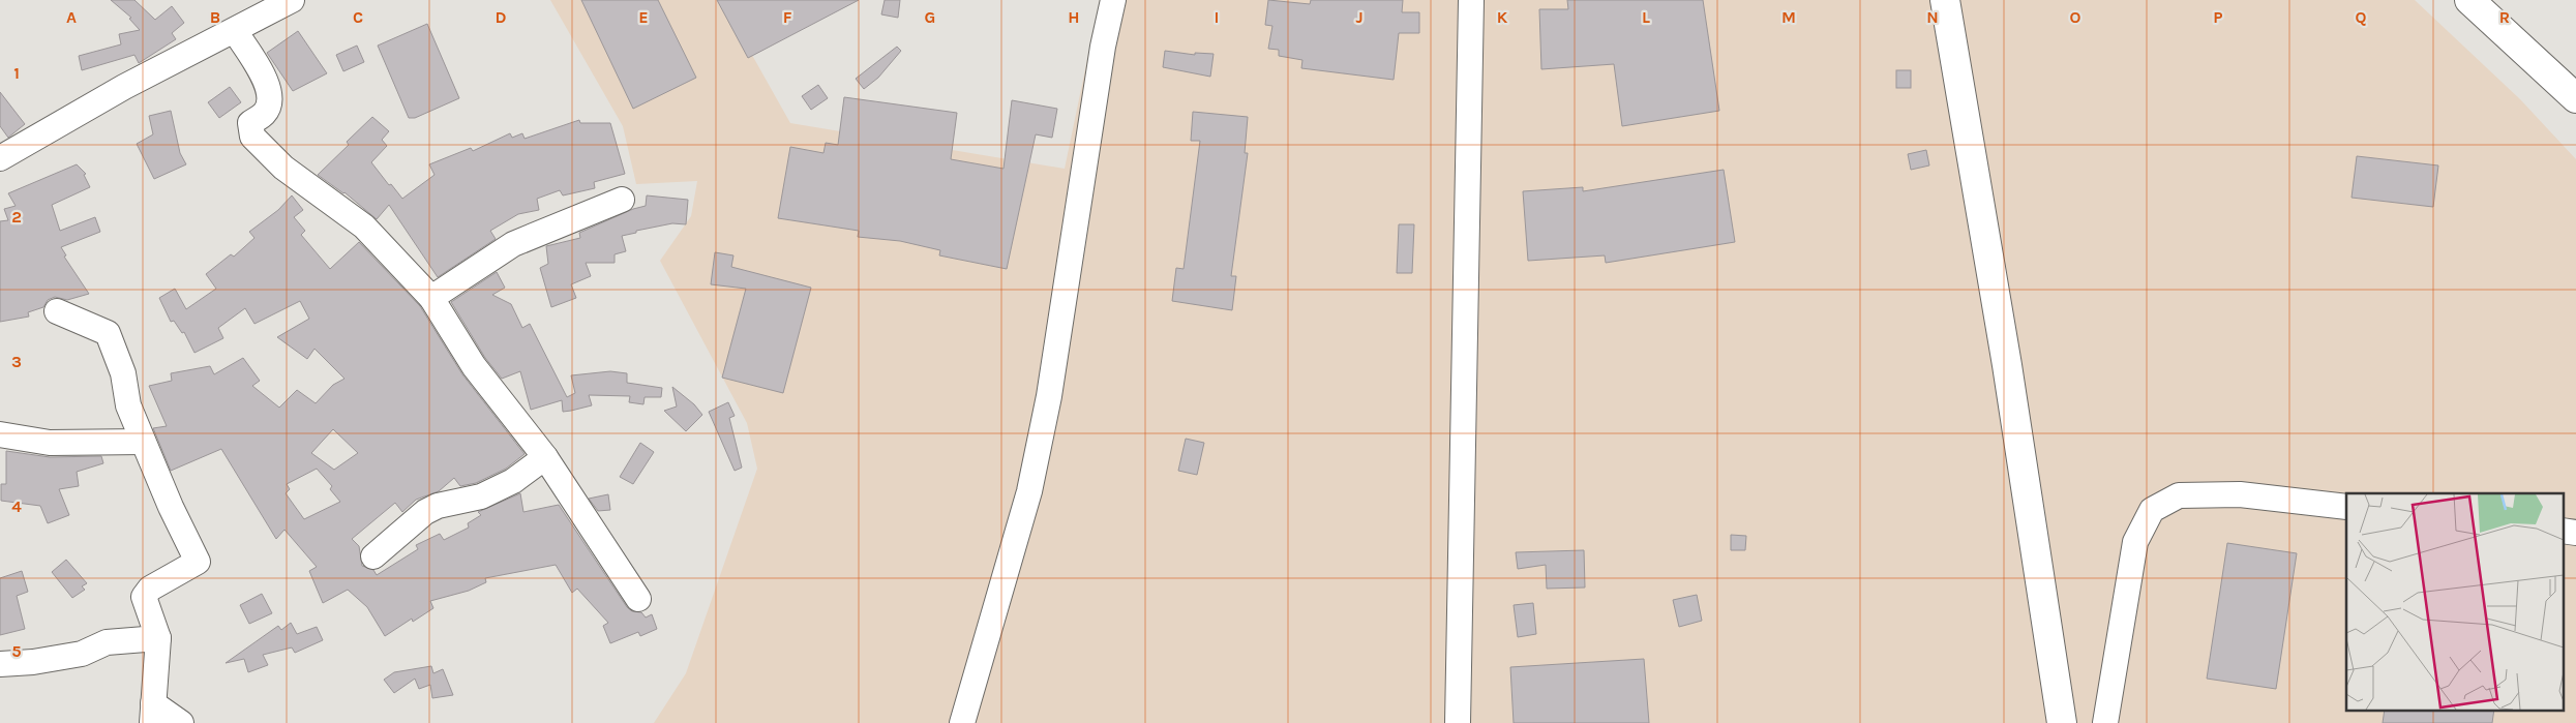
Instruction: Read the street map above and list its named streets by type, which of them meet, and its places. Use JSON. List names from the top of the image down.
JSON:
{
  "grid": {
    "columns": [
      "A",
      "B",
      "C",
      "D",
      "E",
      "F",
      "G",
      "H",
      "I",
      "J",
      "K",
      "L",
      "M",
      "N",
      "O",
      "P",
      "Q",
      "R"
    ],
    "rows": [
      "1",
      "2",
      "3",
      "4",
      "5"
    ]
  }
}
